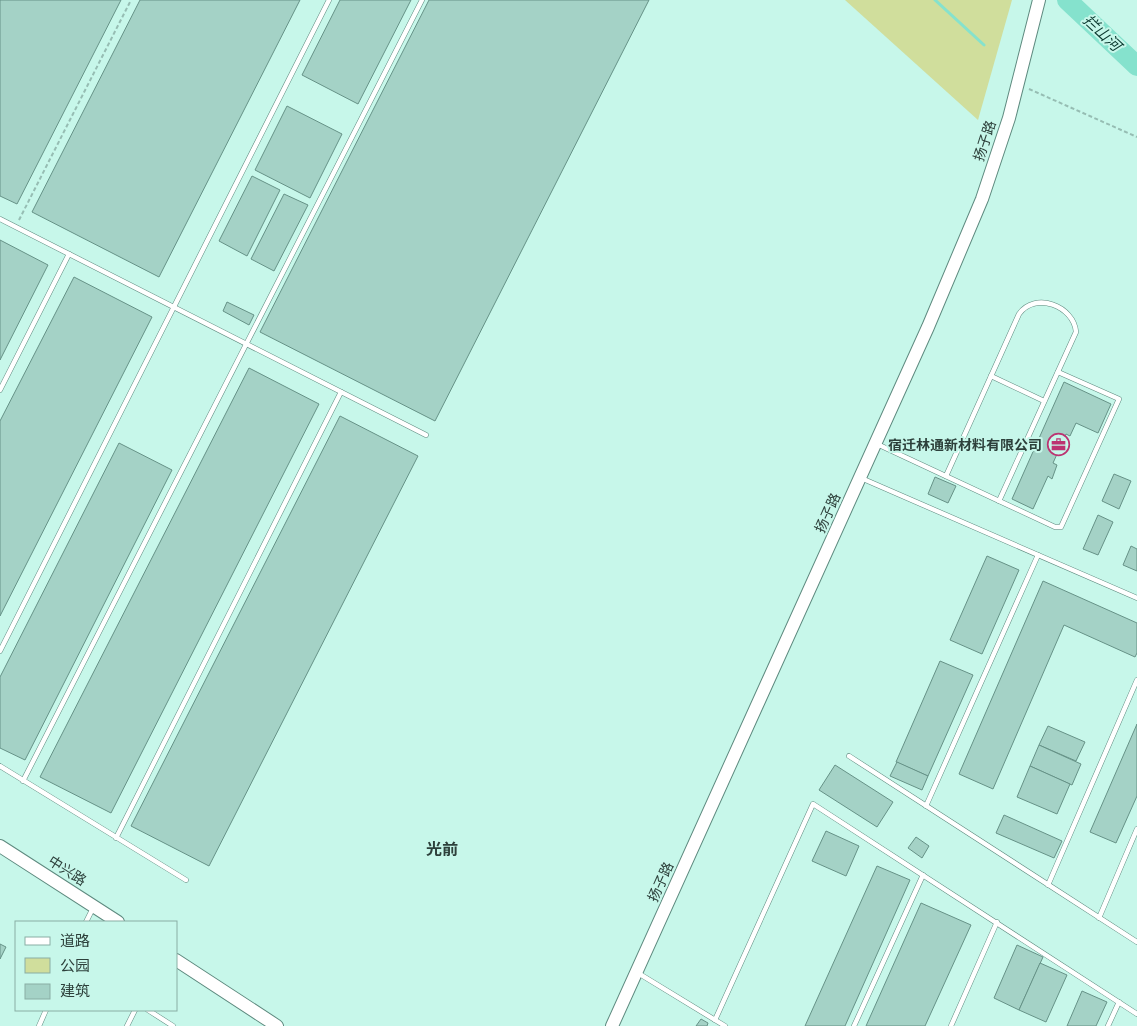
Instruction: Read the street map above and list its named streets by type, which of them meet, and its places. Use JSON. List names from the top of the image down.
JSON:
{
  "streets": {
    "street": ["扬子路", "中兴路"]
  },
  "districts": ["光前"],
  "water": ["拦山河"],
  "places": {
    "office": ["宿迁林通新材料有限公司"]
  },
  "legend": ["道路", "公园", "建筑"]
}
